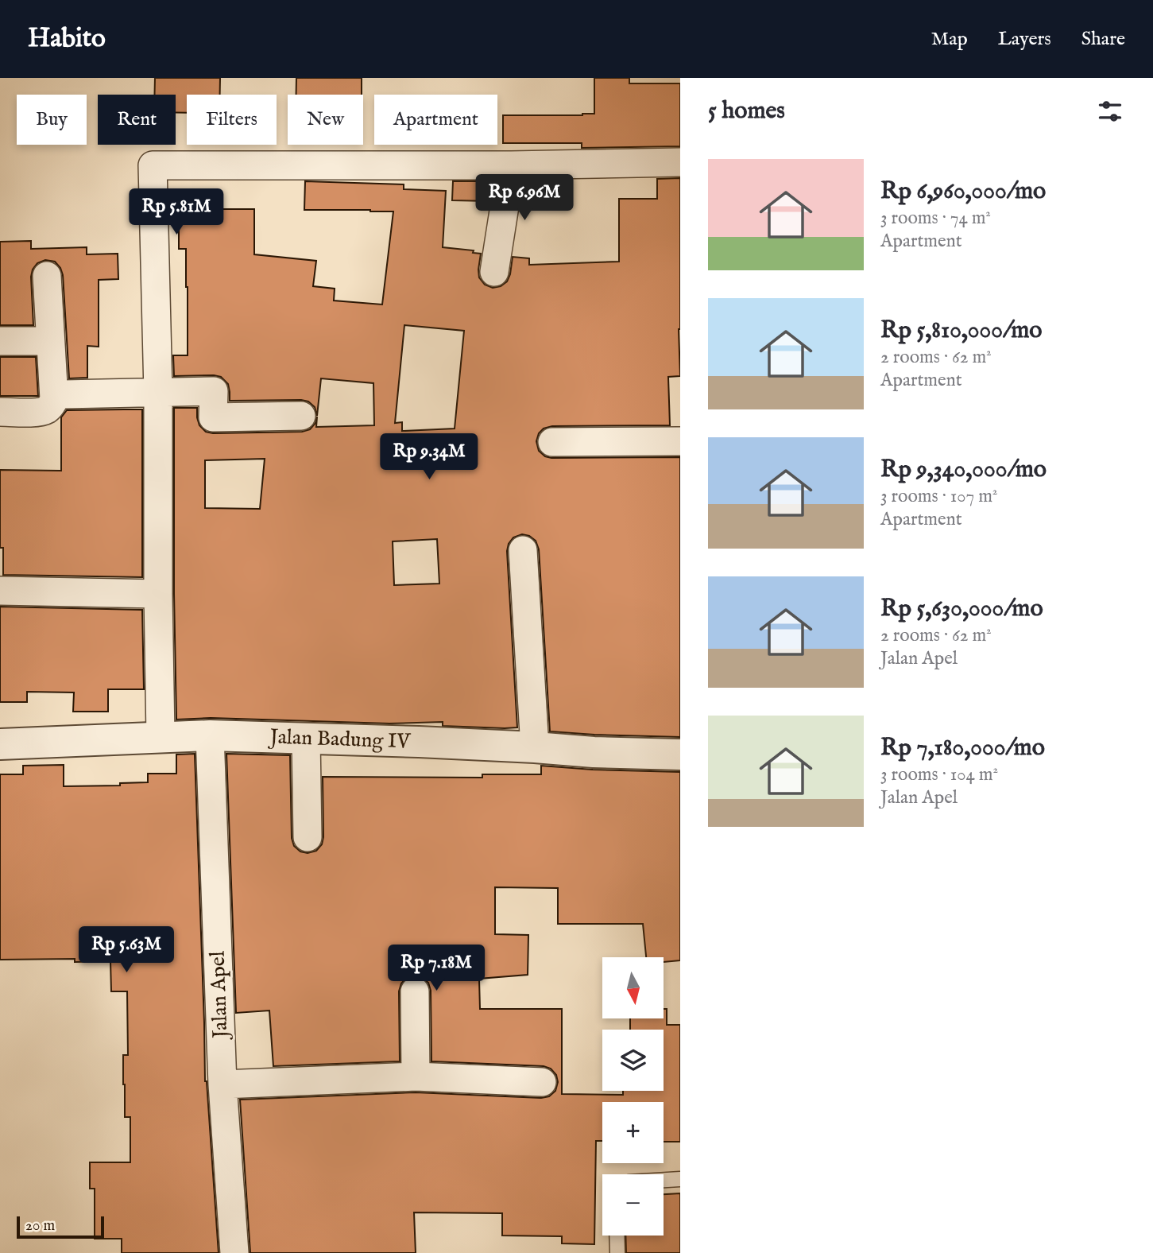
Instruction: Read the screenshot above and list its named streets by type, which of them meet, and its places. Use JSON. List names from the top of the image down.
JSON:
{
  "streets": {
    "street": ["Jalan Badung IV", "Jalan Apel"]
  },
  "crossings": [
    ["Jalan Badung IV", "Jalan Apel"]
  ],
  "scale_bar": "20 m",
  "north": "bottom",
  "page": {
    "header": "Habito",
    "nav": ["Map", "Layers", "Share"],
    "heading": "5 homes",
    "chip": [
      "Buy",
      "Rent",
      "Filters",
      "New",
      "Apartment"
    ],
    "list": [
      {
        "name": "Rp 6,960,000/mo",
        "note": "3 rooms · 74 m² · Apartment"
      },
      {
        "name": "Rp 5,810,000/mo",
        "note": "2 rooms · 62 m² · Apartment"
      },
      {
        "name": "Rp 9,340,000/mo",
        "note": "3 rooms · 107 m² · Apartment"
      },
      {
        "name": "Rp 5,630,000/mo",
        "note": "2 rooms · 62 m² · Jalan Apel"
      },
      {
        "name": "Rp 7,180,000/mo",
        "note": "3 rooms · 104 m² · Jalan Apel"
      }
    ],
    "price": [
      "Rp 6.96M",
      "Rp 5.81M",
      "Rp 9.34M",
      "Rp 5.63M",
      "Rp 7.18M"
    ],
    "map_buttons": ["+", "−"],
    "scale": "20 m"
  }
}
